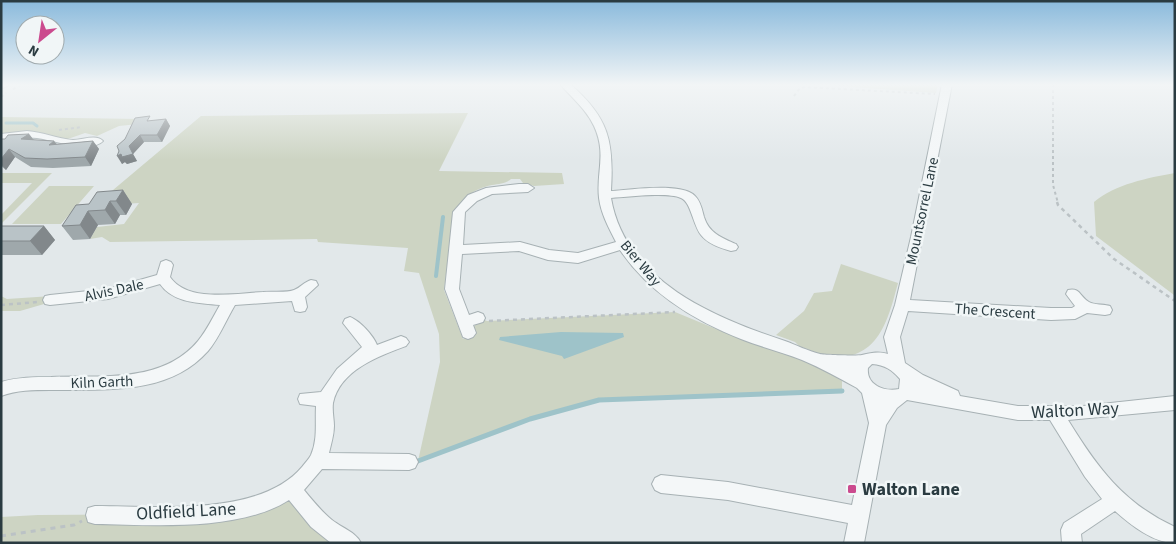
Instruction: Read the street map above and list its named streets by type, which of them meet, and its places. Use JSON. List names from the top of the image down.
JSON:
{
  "streets": {
    "street": [
      "Mountsorrel Lane",
      "Bier Way",
      "Alvis Dale",
      "The Crescent",
      "Kiln Garth",
      "Walton Way",
      "Oldfield Lane"
    ]
  },
  "crossings": [
    ["Mountsorrel Lane", "Bier Way"],
    ["Mountsorrel Lane", "The Crescent"],
    ["Mountsorrel Lane", "Walton Way"],
    ["Bier Way", "Walton Way"],
    ["Alvis Dale", "Kiln Garth"]
  ],
  "places": {
    "transit": ["Walton Lane"]
  },
  "north": "bottom left"
}
